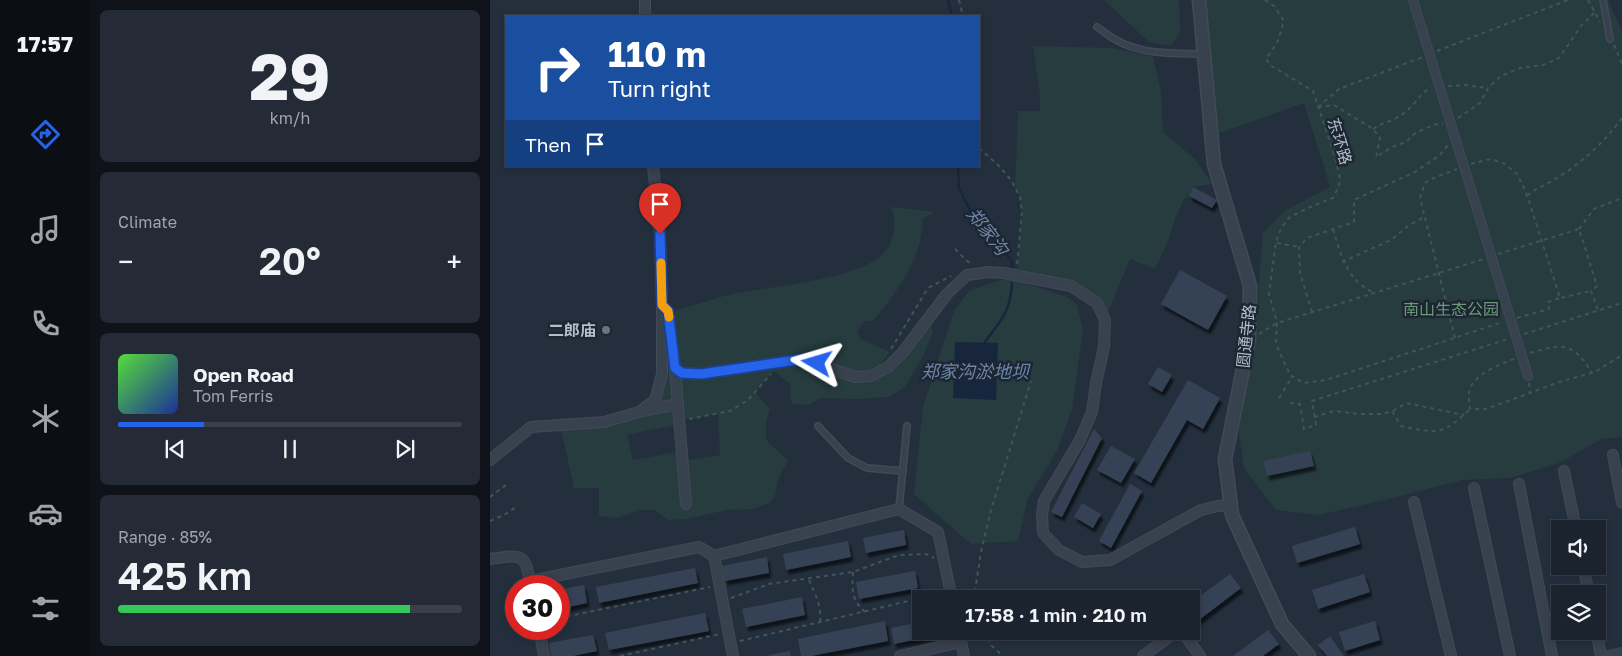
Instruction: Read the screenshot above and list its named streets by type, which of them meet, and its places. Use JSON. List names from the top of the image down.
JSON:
{
  "streets": {
    "street": ["圆通寺路"],
    "path": ["东环路"]
  },
  "water": ["郑家沟", "郑家沟淤地坝"],
  "parks": ["南山生态公园"],
  "places": ["二郎庙"],
  "page": {
    "tabs": "17:57",
    "tile": [
      ["29", "km/h"],
      "Climate",
      ["Range · 85%", "425 km"]
    ],
    "turn": ["110 m", "Turn right"],
    "then": "Then",
    "heat": ["−", "20°", "+"],
    "song": ["Open Road", "Tom Ferris"],
    "limit": "30",
    "trip": "17:58 · 1 min · 210 m"
  }
}
